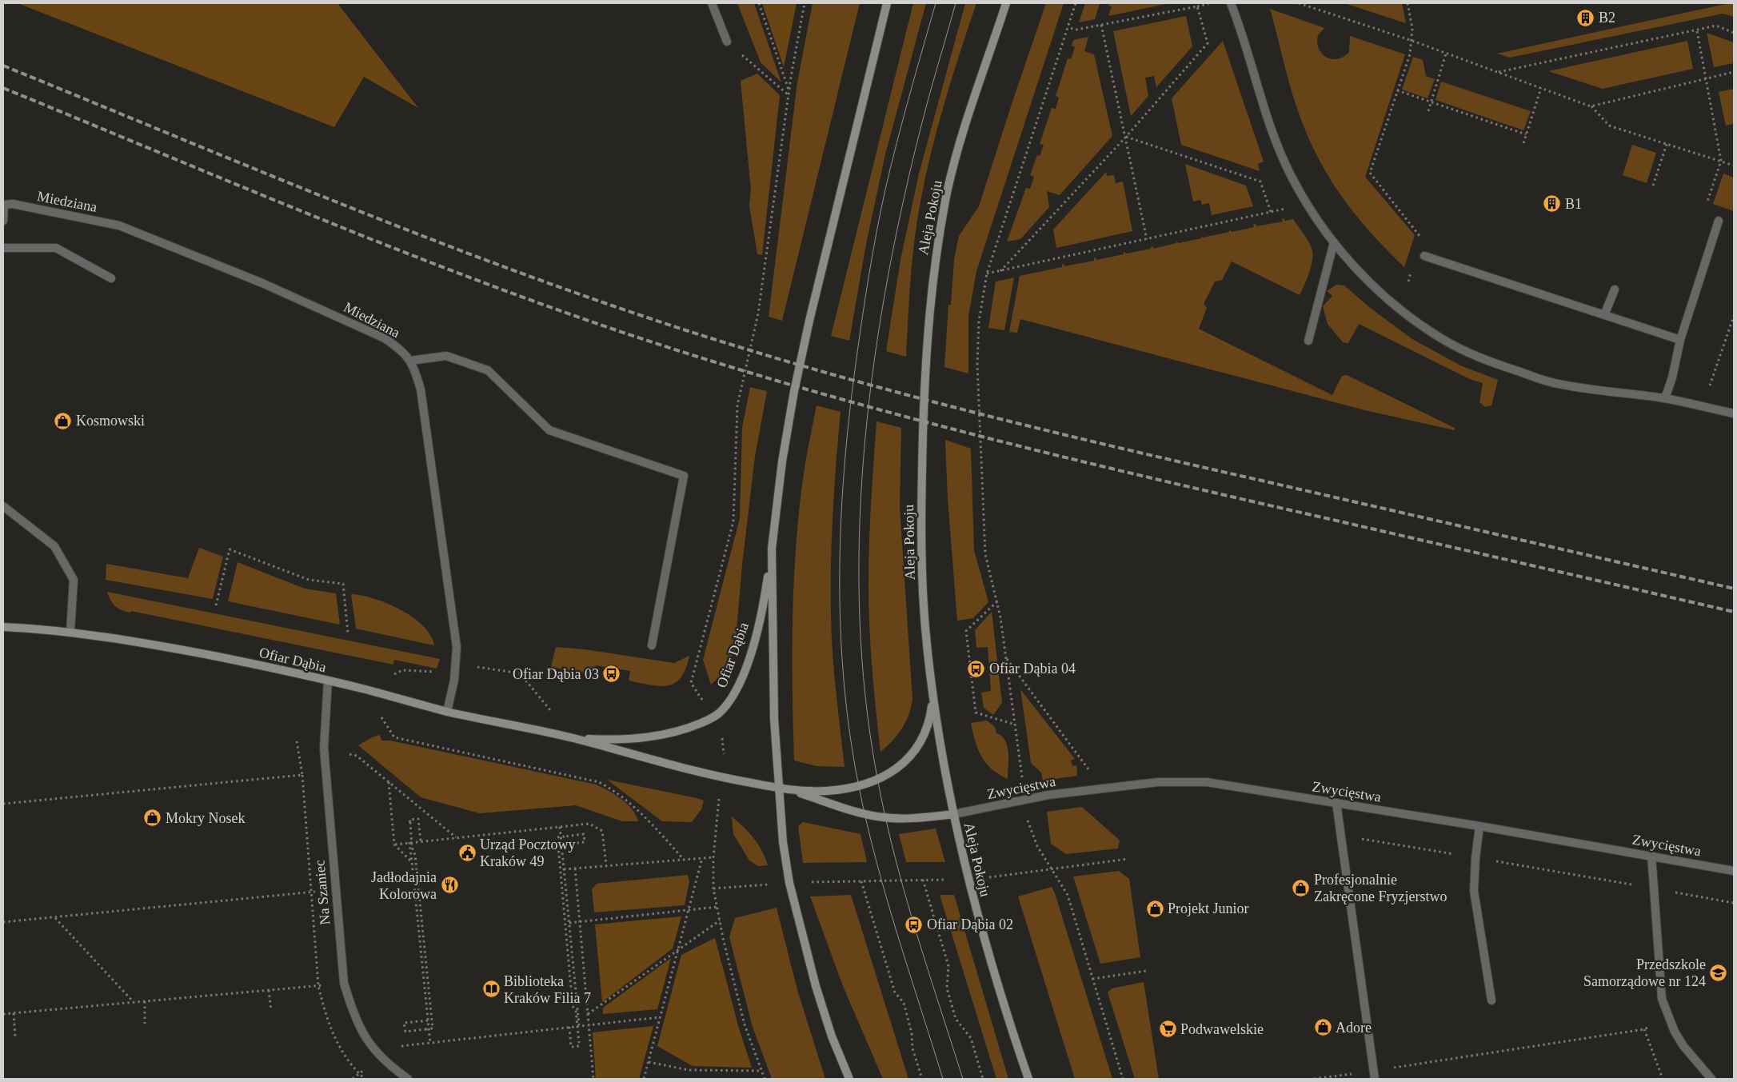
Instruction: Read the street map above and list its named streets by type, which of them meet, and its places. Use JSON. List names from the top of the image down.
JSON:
{
  "streets": {
    "main road": ["Aleja Pokoju", "Ofiar Dąbia"],
    "street": ["Miedziana", "Zwycięstwa", "Na Szaniec"]
  },
  "crossings": [
    ["Miedziana", "Ofiar Dąbia"],
    ["Aleja Pokoju", "Ofiar Dąbia"],
    ["Aleja Pokoju", "Zwycięstwa"],
    ["Ofiar Dąbia", "Zwycięstwa"],
    ["Ofiar Dąbia", "Na Szaniec"]
  ],
  "places": {
    "building": ["B2", "B1"],
    "shop": [
      "Kosmowski",
      "Mokry Nosek",
      "Profesjonalnie Zakręcone Fryzjerstwo",
      "Projekt Junior",
      "Adore"
    ],
    "bus stop": ["Ofiar Dąbia 04", "Ofiar Dąbia 03", "Ofiar Dąbia 02"],
    "public building": ["Urząd Pocztowy Kraków 49"],
    "restaurant": ["Jadłodajnia Kolorowa"],
    "school or university": ["Przedszkole Samorządowe nr 124"],
    "library": ["Biblioteka Kraków Filia 7"],
    "supermarket": ["Podwawelskie"]
  }
}
